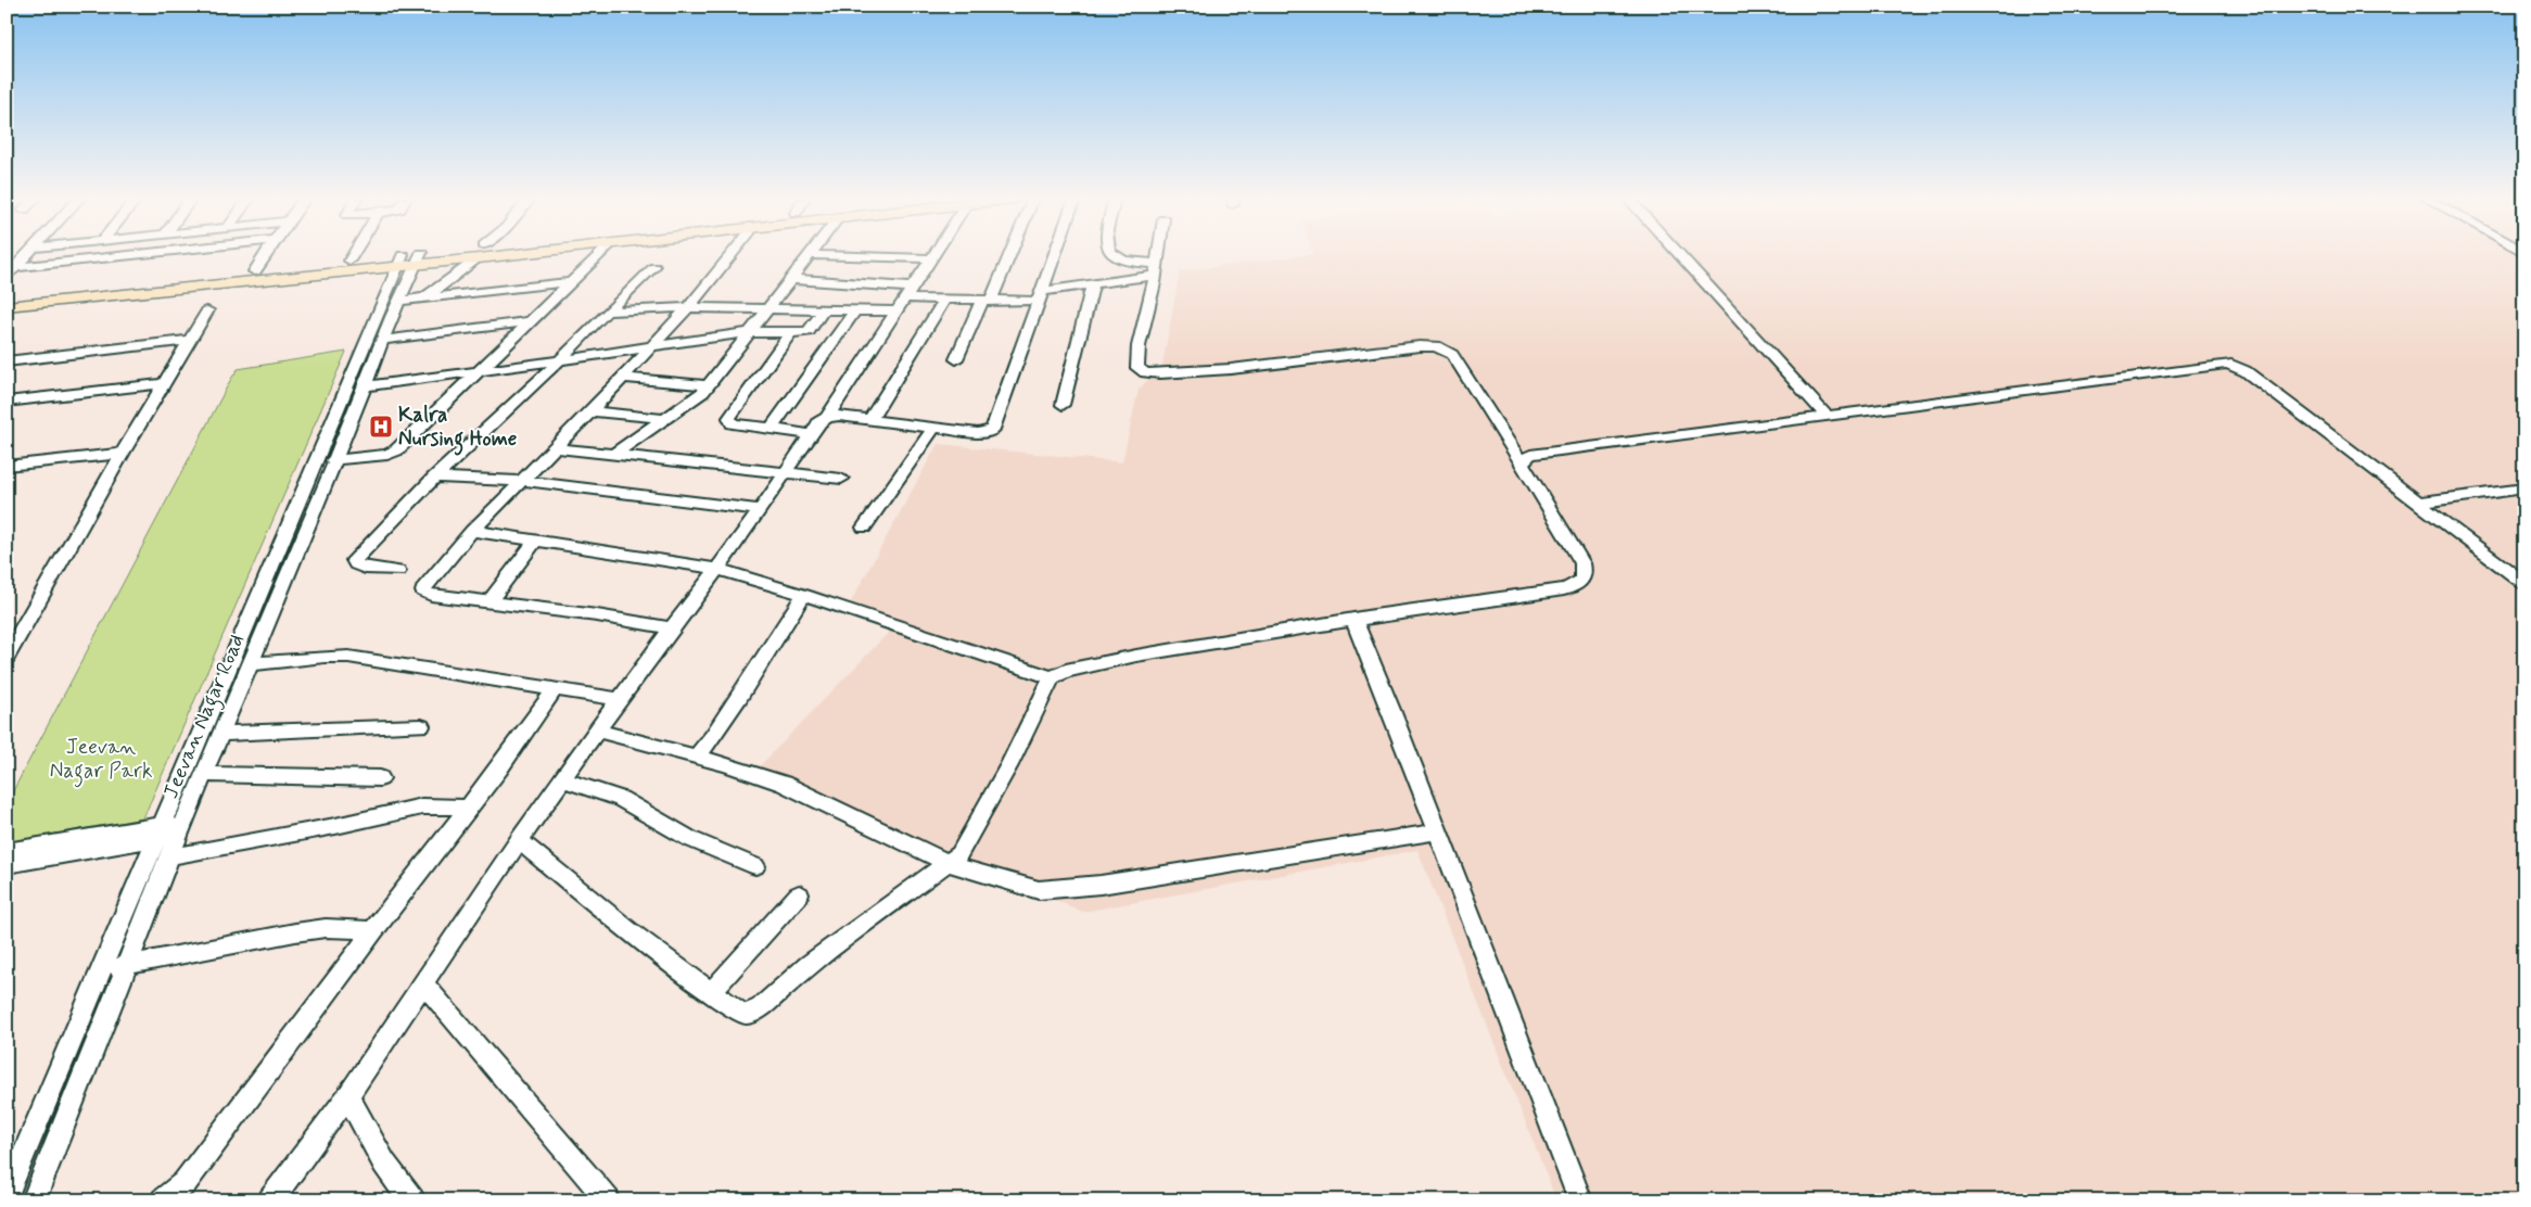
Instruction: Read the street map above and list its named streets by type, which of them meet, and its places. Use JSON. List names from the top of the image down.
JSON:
{
  "streets": {
    "street": ["Jeevan Nagar Road"]
  },
  "parks": ["Jeevan Nagar Park"],
  "places": {
    "hospital": ["Kalra Nursing Home"]
  }
}
